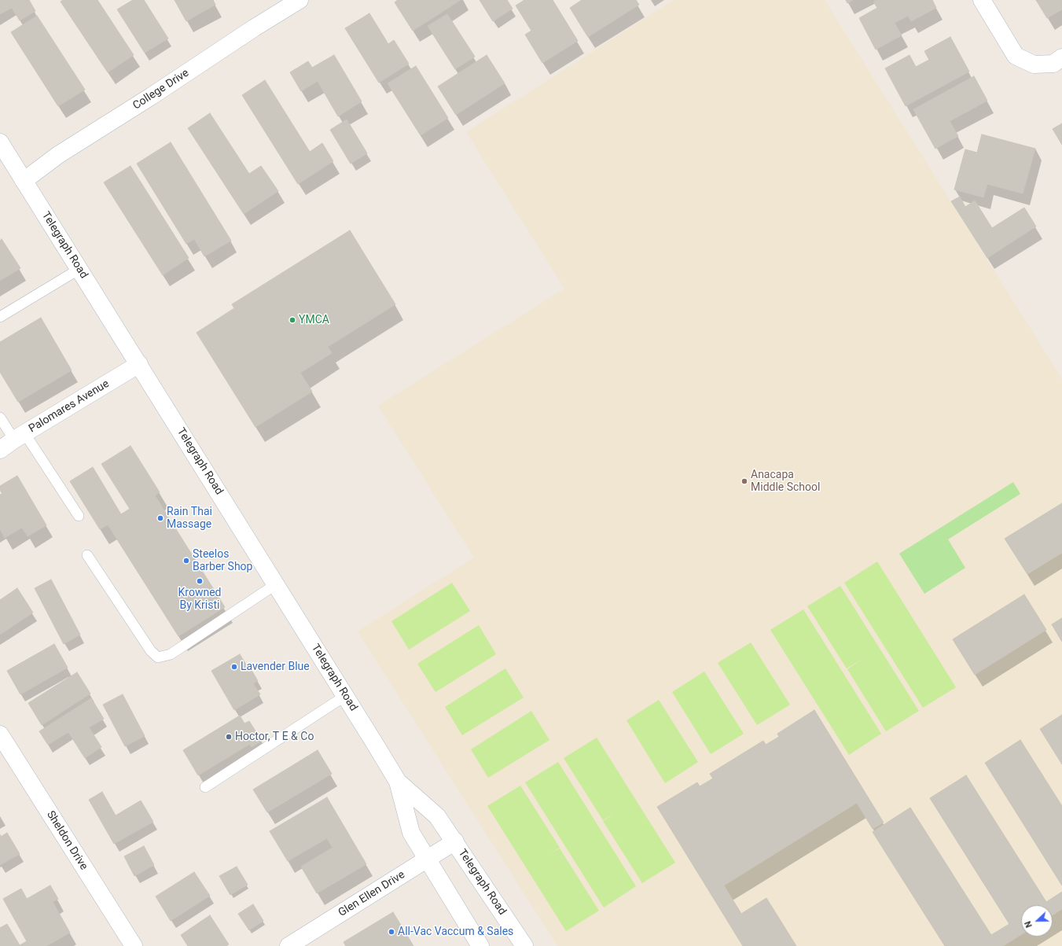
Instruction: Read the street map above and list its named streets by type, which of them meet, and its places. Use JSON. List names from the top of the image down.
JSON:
{
  "streets": {
    "main road": [
      "College Drive",
      "Telegraph Road",
      "Palomares Avenue",
      "Sheldon Drive",
      "Glen Ellen Drive"
    ]
  },
  "crossings": [
    ["College Drive", "Telegraph Road"],
    ["Telegraph Road", "Palomares Avenue"],
    ["Telegraph Road", "Glen Ellen Drive"]
  ],
  "places": [
    "YMCA",
    "Anacapa Middle School",
    "Rain Thai Massage",
    "Steelos Barber Shop",
    "Krowned By Kristi",
    "Lavender Blue",
    "Hoctor, T E & Co",
    "All-Vac Vaccum & Sales"
  ],
  "north": "left"
}
